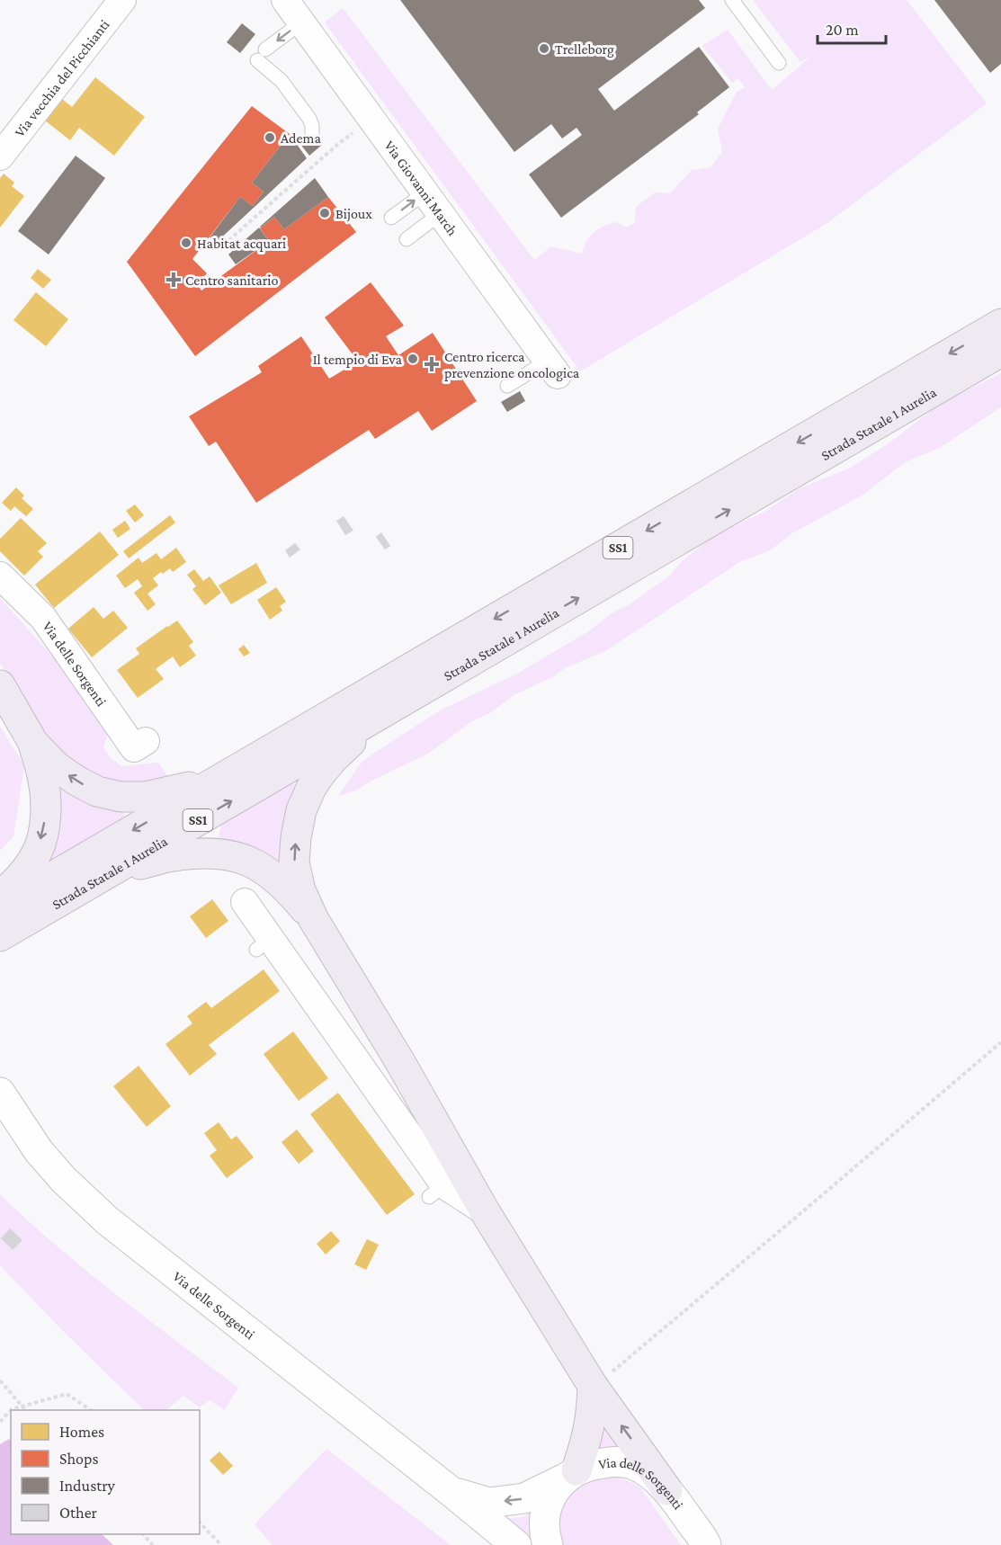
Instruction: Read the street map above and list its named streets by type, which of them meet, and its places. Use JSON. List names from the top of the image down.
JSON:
{
  "streets": {
    "highway": ["Strada Statale 1 Aurelia", "SS1"],
    "main road": ["Via delle Sorgenti"],
    "street": ["Via vecchia del Picchianti", "Via Giovanni March"]
  },
  "places": {
    "other": [
      "Trelleborg",
      "Adema",
      "Bijoux",
      "Habitat acquari",
      "Il tempio di Eva"
    ],
    "health": ["Centro sanitario", "Centro ricerca prevenzione oncologica"]
  },
  "legend": [
    "Homes",
    "Shops",
    "Industry",
    "Other"
  ],
  "scale_bar": "20 m"
}
